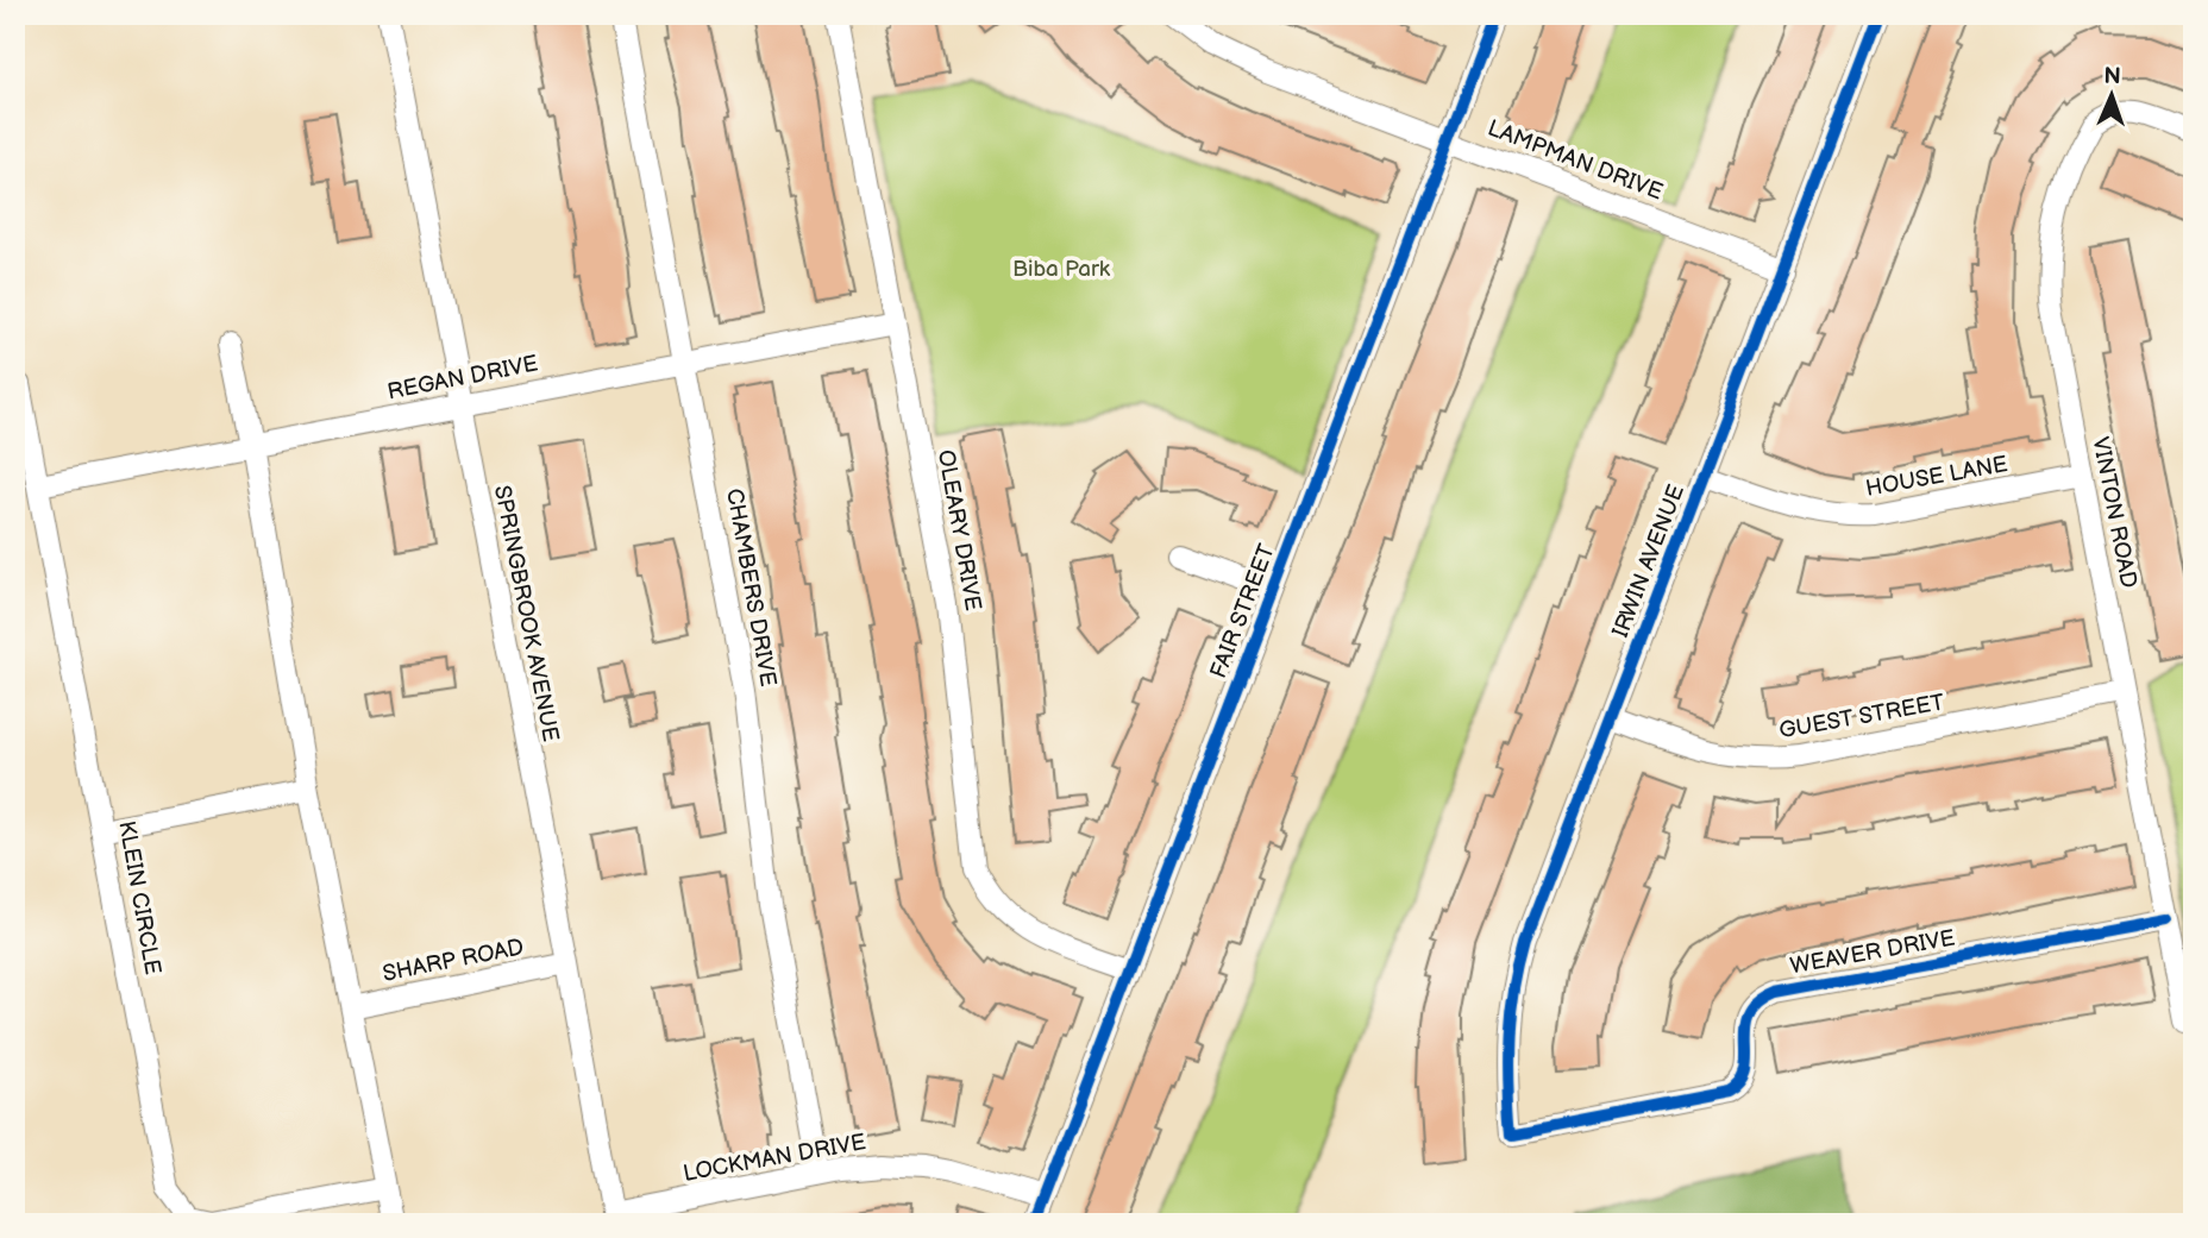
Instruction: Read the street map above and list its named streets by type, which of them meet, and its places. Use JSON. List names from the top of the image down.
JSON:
{
  "streets": {
    "street": [
      "LAMPMAN DRIVE",
      "REGAN DRIVE",
      "HOUSE LANE",
      "VINTON ROAD",
      "OLEARY DRIVE",
      "IRWIN AVENUE",
      "CHAMBERS DRIVE",
      "FAIR STREET",
      "SPRINGBROOK AVENUE",
      "GUEST STREET",
      "KLEIN CIRCLE",
      "WEAVER DRIVE",
      "SHARP ROAD",
      "LOCKMAN DRIVE"
    ]
  },
  "crossings": [
    ["LAMPMAN DRIVE", "IRWIN AVENUE"],
    ["LAMPMAN DRIVE", "FAIR STREET"],
    ["REGAN DRIVE", "OLEARY DRIVE"],
    ["REGAN DRIVE", "CHAMBERS DRIVE"],
    ["REGAN DRIVE", "SPRINGBROOK AVENUE"],
    ["REGAN DRIVE", "KLEIN CIRCLE"],
    ["HOUSE LANE", "VINTON ROAD"],
    ["HOUSE LANE", "IRWIN AVENUE"],
    ["VINTON ROAD", "GUEST STREET"],
    ["VINTON ROAD", "WEAVER DRIVE"],
    ["OLEARY DRIVE", "FAIR STREET"],
    ["IRWIN AVENUE", "GUEST STREET"],
    ["IRWIN AVENUE", "WEAVER DRIVE"],
    ["CHAMBERS DRIVE", "LOCKMAN DRIVE"],
    ["FAIR STREET", "LOCKMAN DRIVE"],
    ["SPRINGBROOK AVENUE", "SHARP ROAD"],
    ["SPRINGBROOK AVENUE", "LOCKMAN DRIVE"]
  ],
  "parks": ["Biba Park"],
  "north": "top"
}
